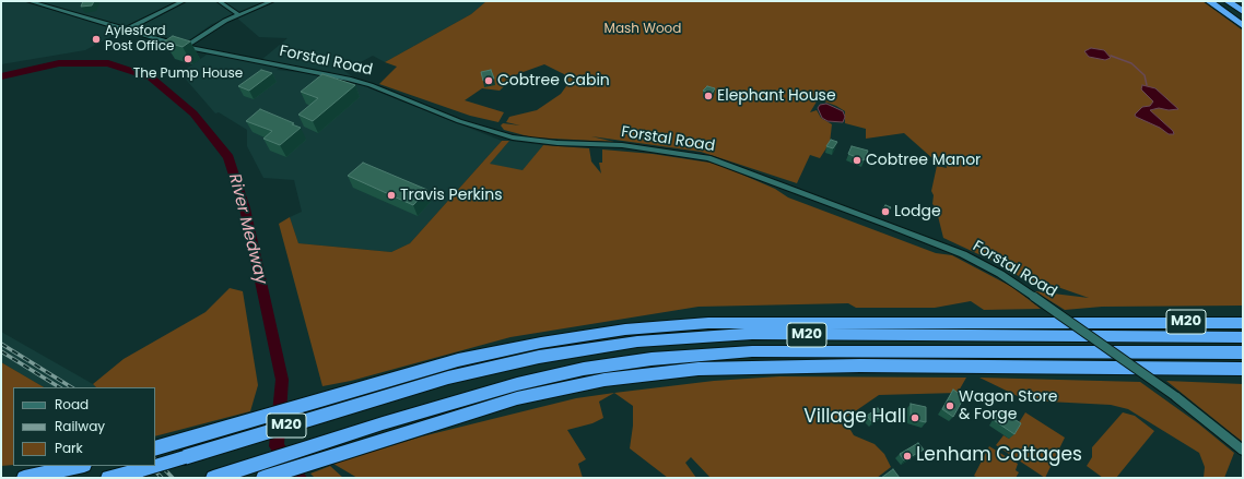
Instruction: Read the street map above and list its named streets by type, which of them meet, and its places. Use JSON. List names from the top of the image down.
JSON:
{
  "streets": {
    "highway": ["M20"],
    "street": ["Forstal Road"]
  },
  "water": ["River Medway"],
  "parks": ["Mash Wood"],
  "places": [
    "Aylesford Post Office",
    "The Pump House",
    "Cobtree Cabin",
    "Elephant House",
    "Cobtree Manor",
    "Travis Perkins",
    "Lodge",
    "Wagon Store & Forge",
    "Village Hall",
    "Lenham Cottages"
  ],
  "legend": ["Road", "Railway", "Park"]
}
